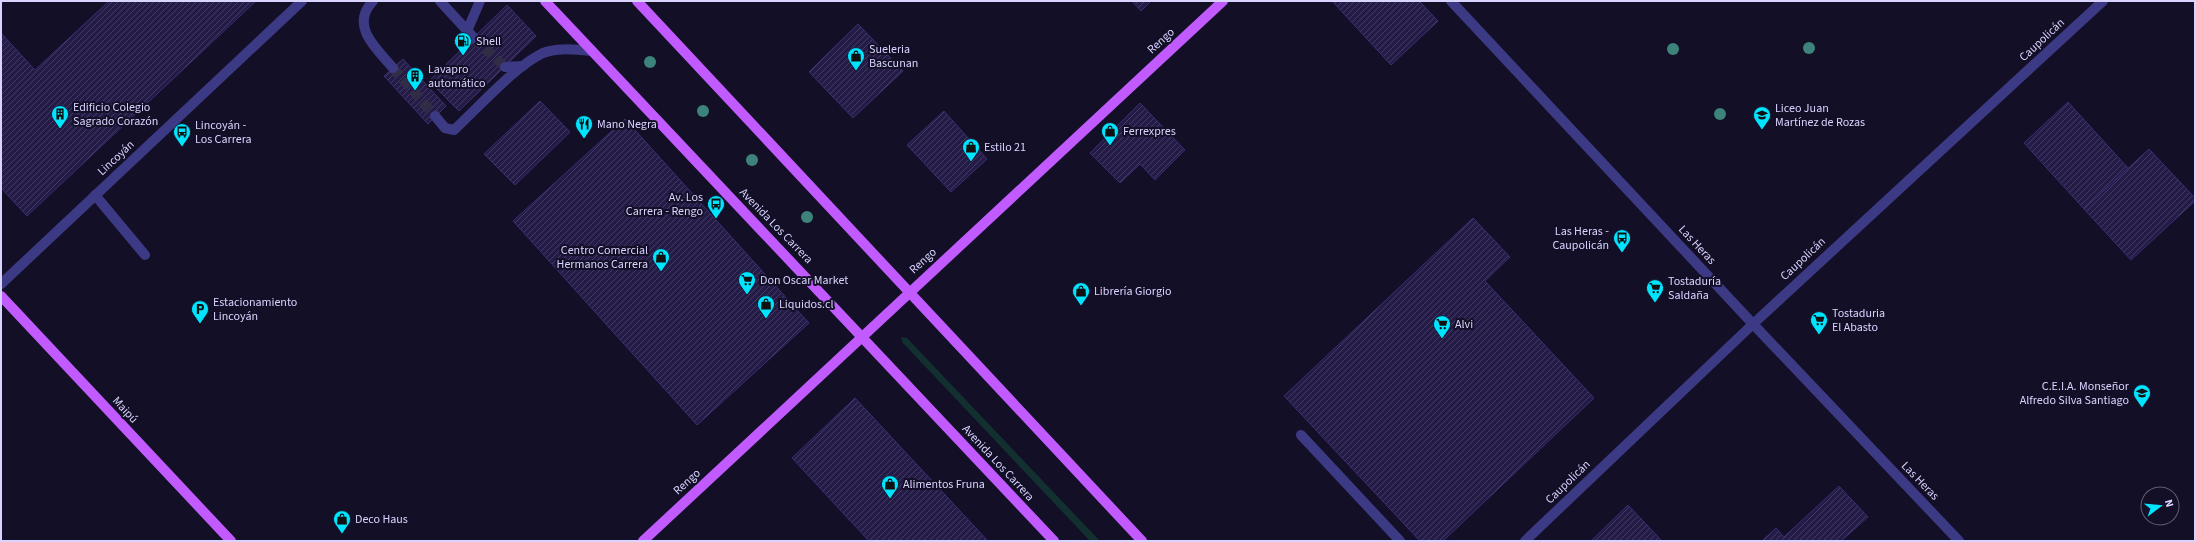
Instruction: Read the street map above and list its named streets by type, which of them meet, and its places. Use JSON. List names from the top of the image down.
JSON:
{
  "streets": {
    "main road": ["Rengo", "Avenida Los Carrera", "Maipú"],
    "street": ["Caupolicán", "Lincoyán", "Las Heras"]
  },
  "crossings": [
    ["Caupolicán", "Las Heras"],
    ["Rengo", "Avenida Los Carrera"]
  ],
  "places": {
    "fuel station": ["Shell"],
    "shop": [
      "Sueleria Bascunan",
      "Ferrexpres",
      "Estilo 21",
      "Centro Comercial Hermanos Carrera",
      "Librería Giorgio",
      "Liquidos.cl",
      "Alimentos Fruna",
      "Deco Haus"
    ],
    "building": ["Lavapro automático", "Edificio Colegio Sagrado Corazón"],
    "school or university": ["Liceo Juan Martínez de Rozas", "C.E.I.A. Monseñor Alfredo Silva Santiago"],
    "restaurant": ["Mano Negra"],
    "bus stop": ["Lincoyán - Los Carrera", "Av. Los Carrera - Rengo", "Las Heras - Caupolicán"],
    "supermarket": [
      "Don Oscar Market",
      "Tostaduría Saldaña",
      "Tostaduria El Abasto",
      "Alvi"
    ],
    "parking": ["Estacionamiento Lincoyán"]
  },
  "north": "right"
}
